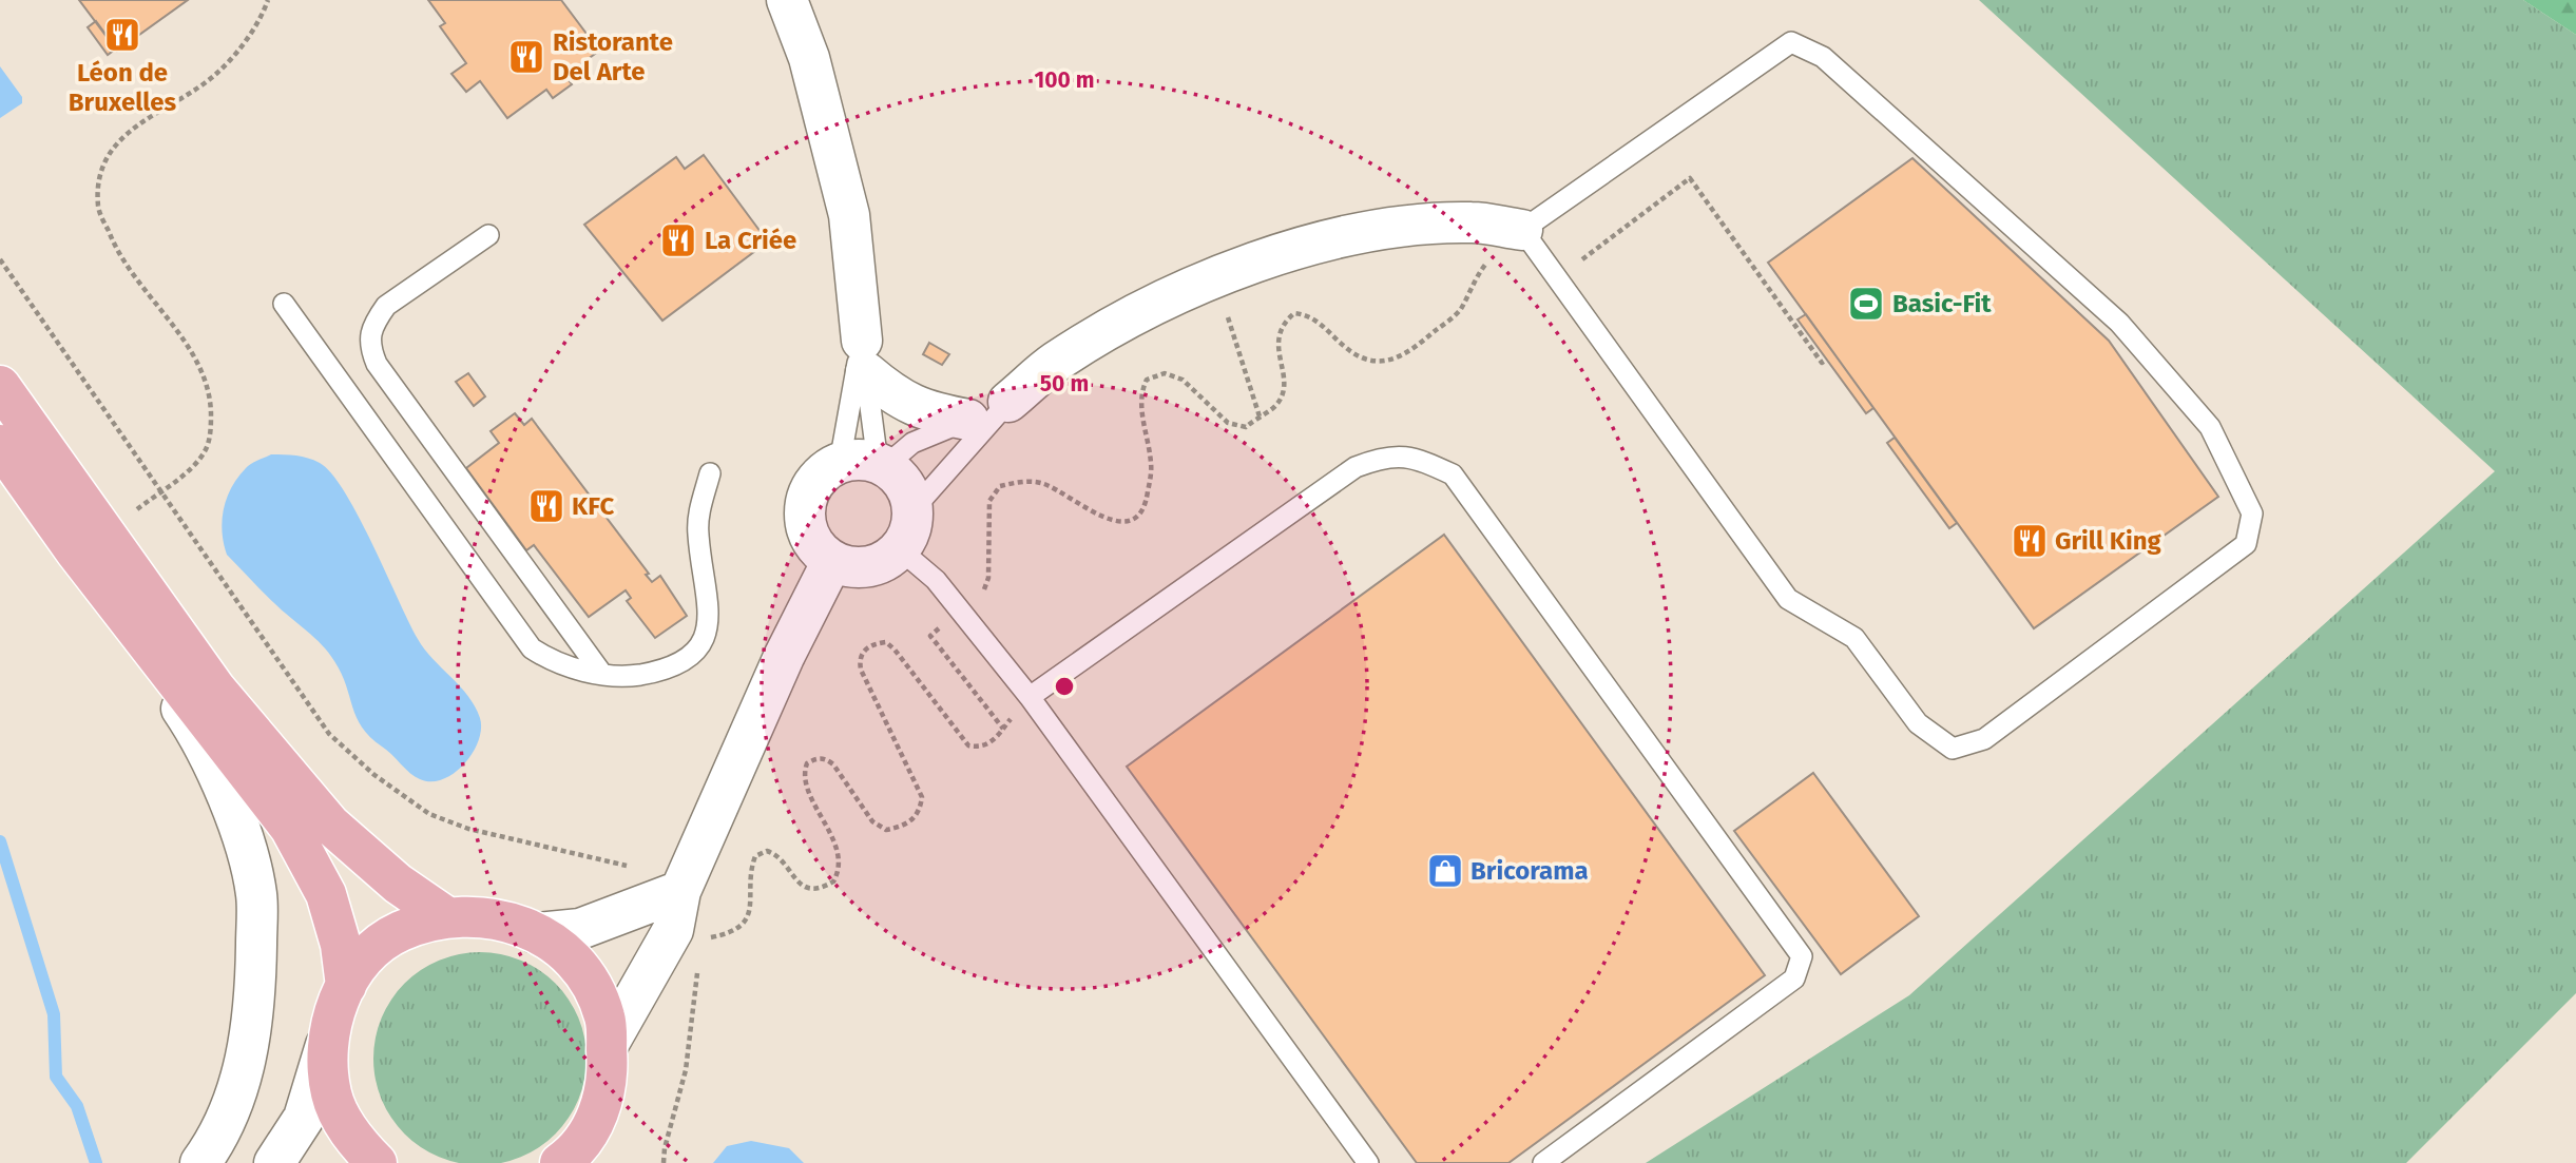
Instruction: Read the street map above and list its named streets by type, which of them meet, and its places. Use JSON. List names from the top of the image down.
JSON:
{
  "places": {
    "restaurant": [
      "Léon de Bruxelles",
      "Ristorante Del Arte",
      "La Criée",
      "KFC",
      "Grill King"
    ],
    "sports": ["Basic-Fit"],
    "shop": ["Bricorama"]
  },
  "rings": ["100 m", "50 m"]
}
